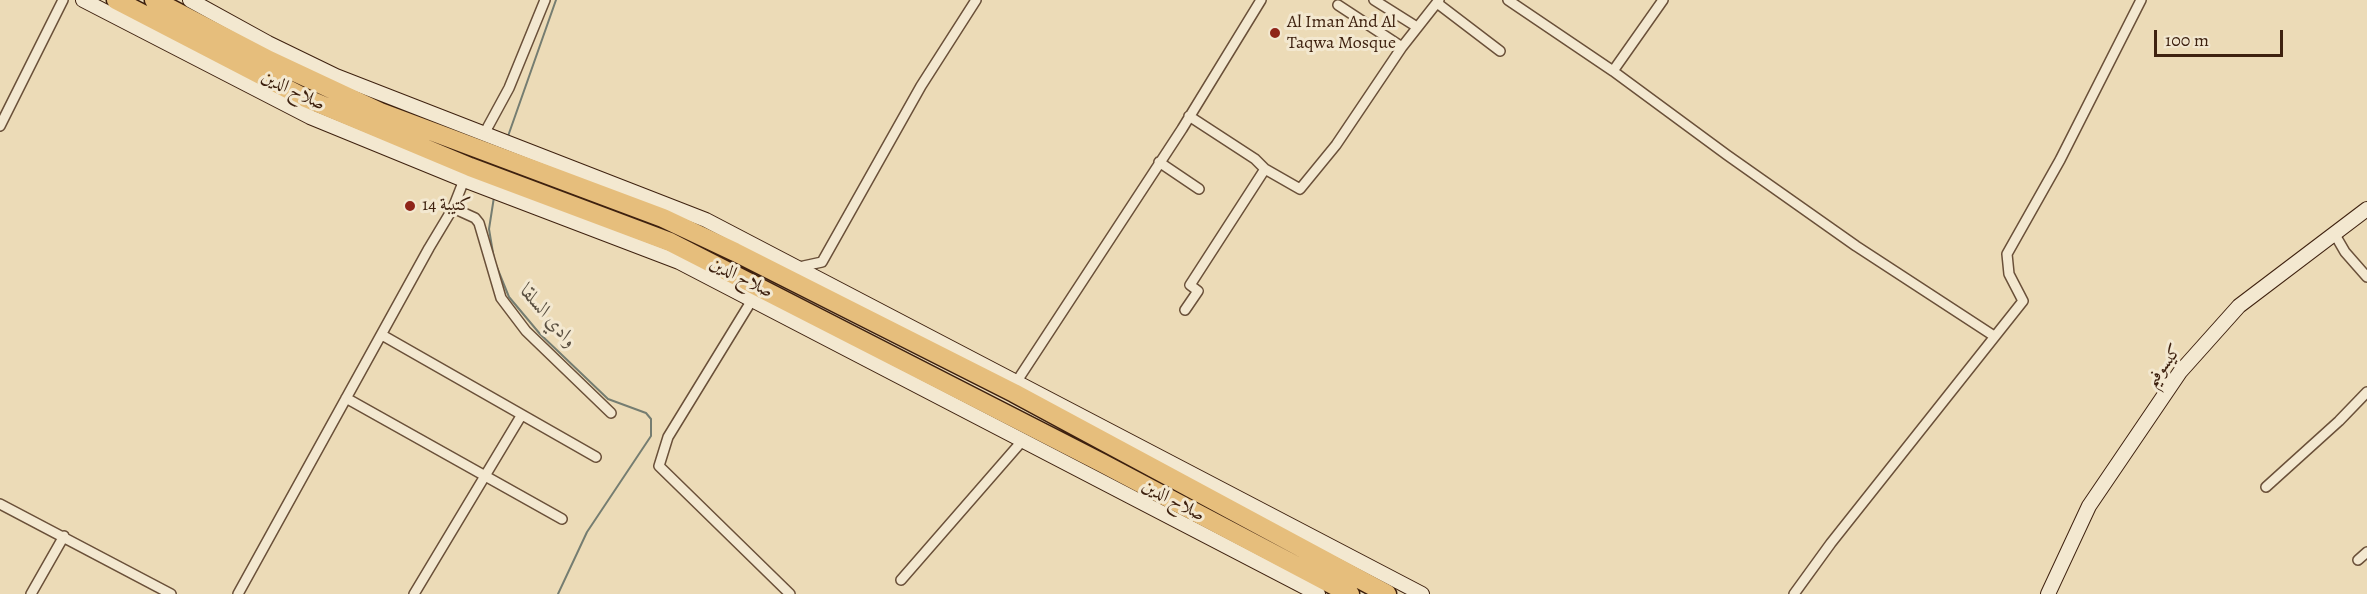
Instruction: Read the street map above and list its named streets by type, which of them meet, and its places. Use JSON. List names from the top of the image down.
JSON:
{
  "streets": {
    "highway": ["صلاح الدين"],
    "main road": ["كيسوفيم"]
  },
  "water": ["وادي السلقا"],
  "places": ["Al Iman And Al Taqwa Mosque", "كتيبة 14"],
  "scale_bar": "100 m"
}
